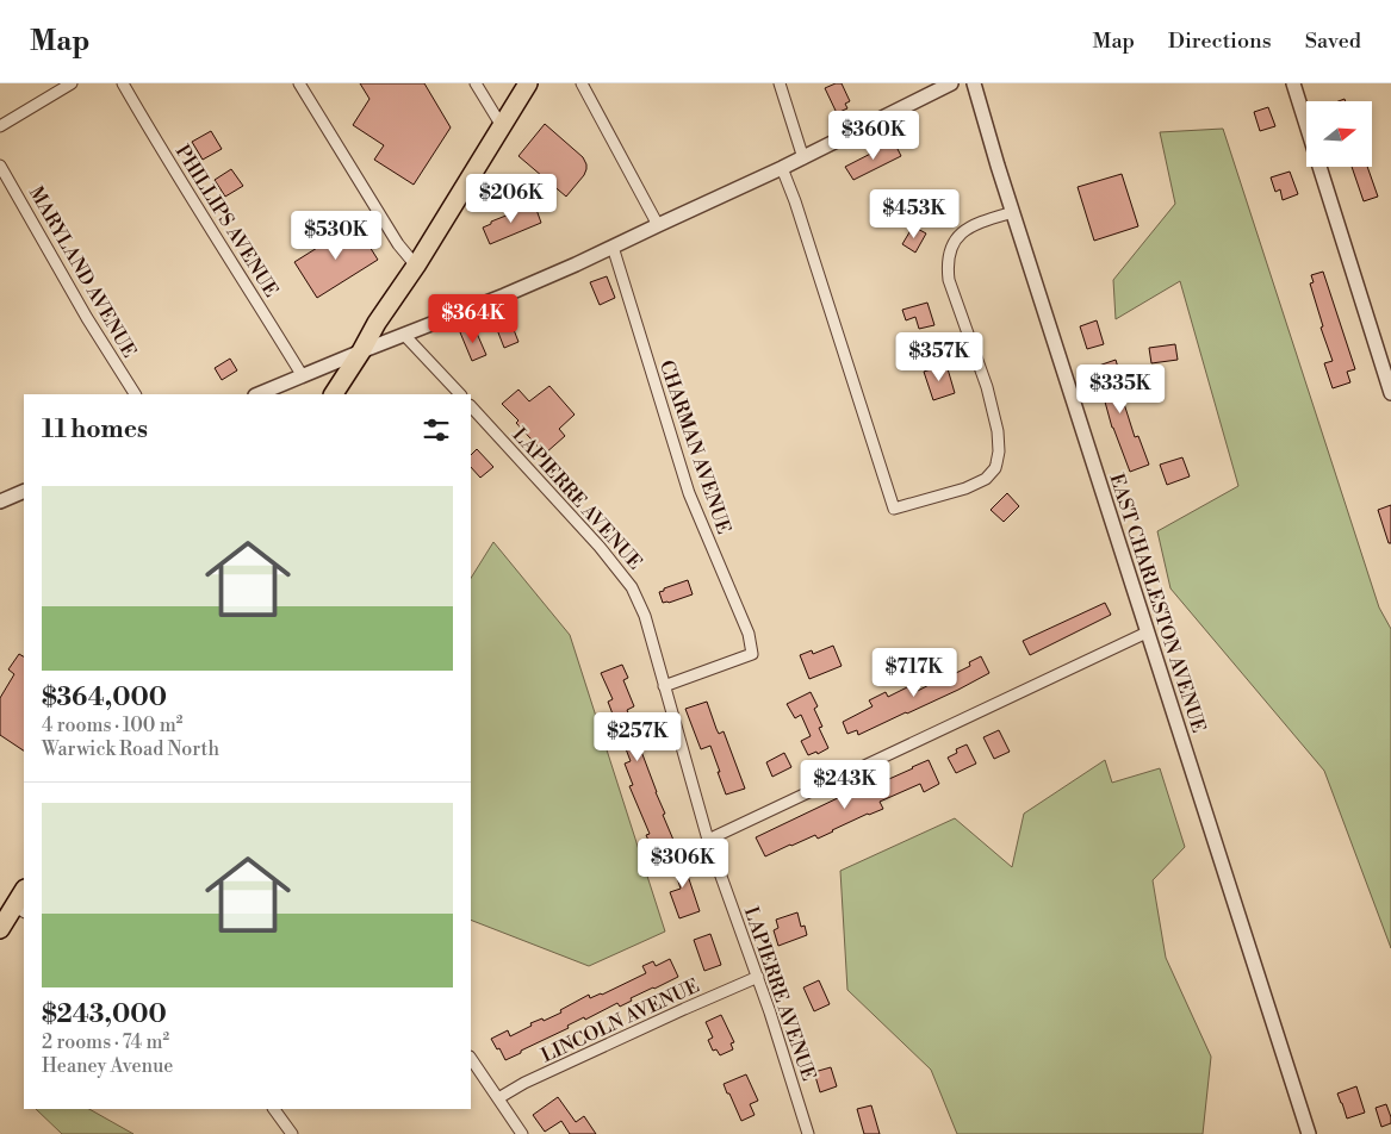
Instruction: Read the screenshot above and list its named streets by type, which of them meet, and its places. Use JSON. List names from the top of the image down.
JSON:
{
  "streets": {
    "street": [
      "PHILLIPS AVENUE",
      "MARYLAND AVENUE",
      "CHARMAN AVENUE",
      "LAPIERRE AVENUE",
      "EAST CHARLESTON AVENUE",
      "LINCOLN AVENUE"
    ]
  },
  "crossings": [
    ["CHARMAN AVENUE", "LAPIERRE AVENUE"],
    ["LAPIERRE AVENUE", "LINCOLN AVENUE"]
  ],
  "north": "right",
  "page": {
    "header": "Map",
    "nav": ["Map", "Directions", "Saved"],
    "price": [
      "$360K",
      "$206K",
      "$453K",
      "$530K",
      "$364K",
      "$357K",
      "$335K",
      "$717K",
      "$257K",
      "$243K",
      "$306K"
    ],
    "heading": "11 homes",
    "list": [
      {
        "name": "$364,000",
        "note": "4 rooms · 100 m² · Warwick Road North"
      },
      {
        "name": "$243,000",
        "note": "2 rooms · 74 m² · Heaney Avenue"
      }
    ]
  }
}
